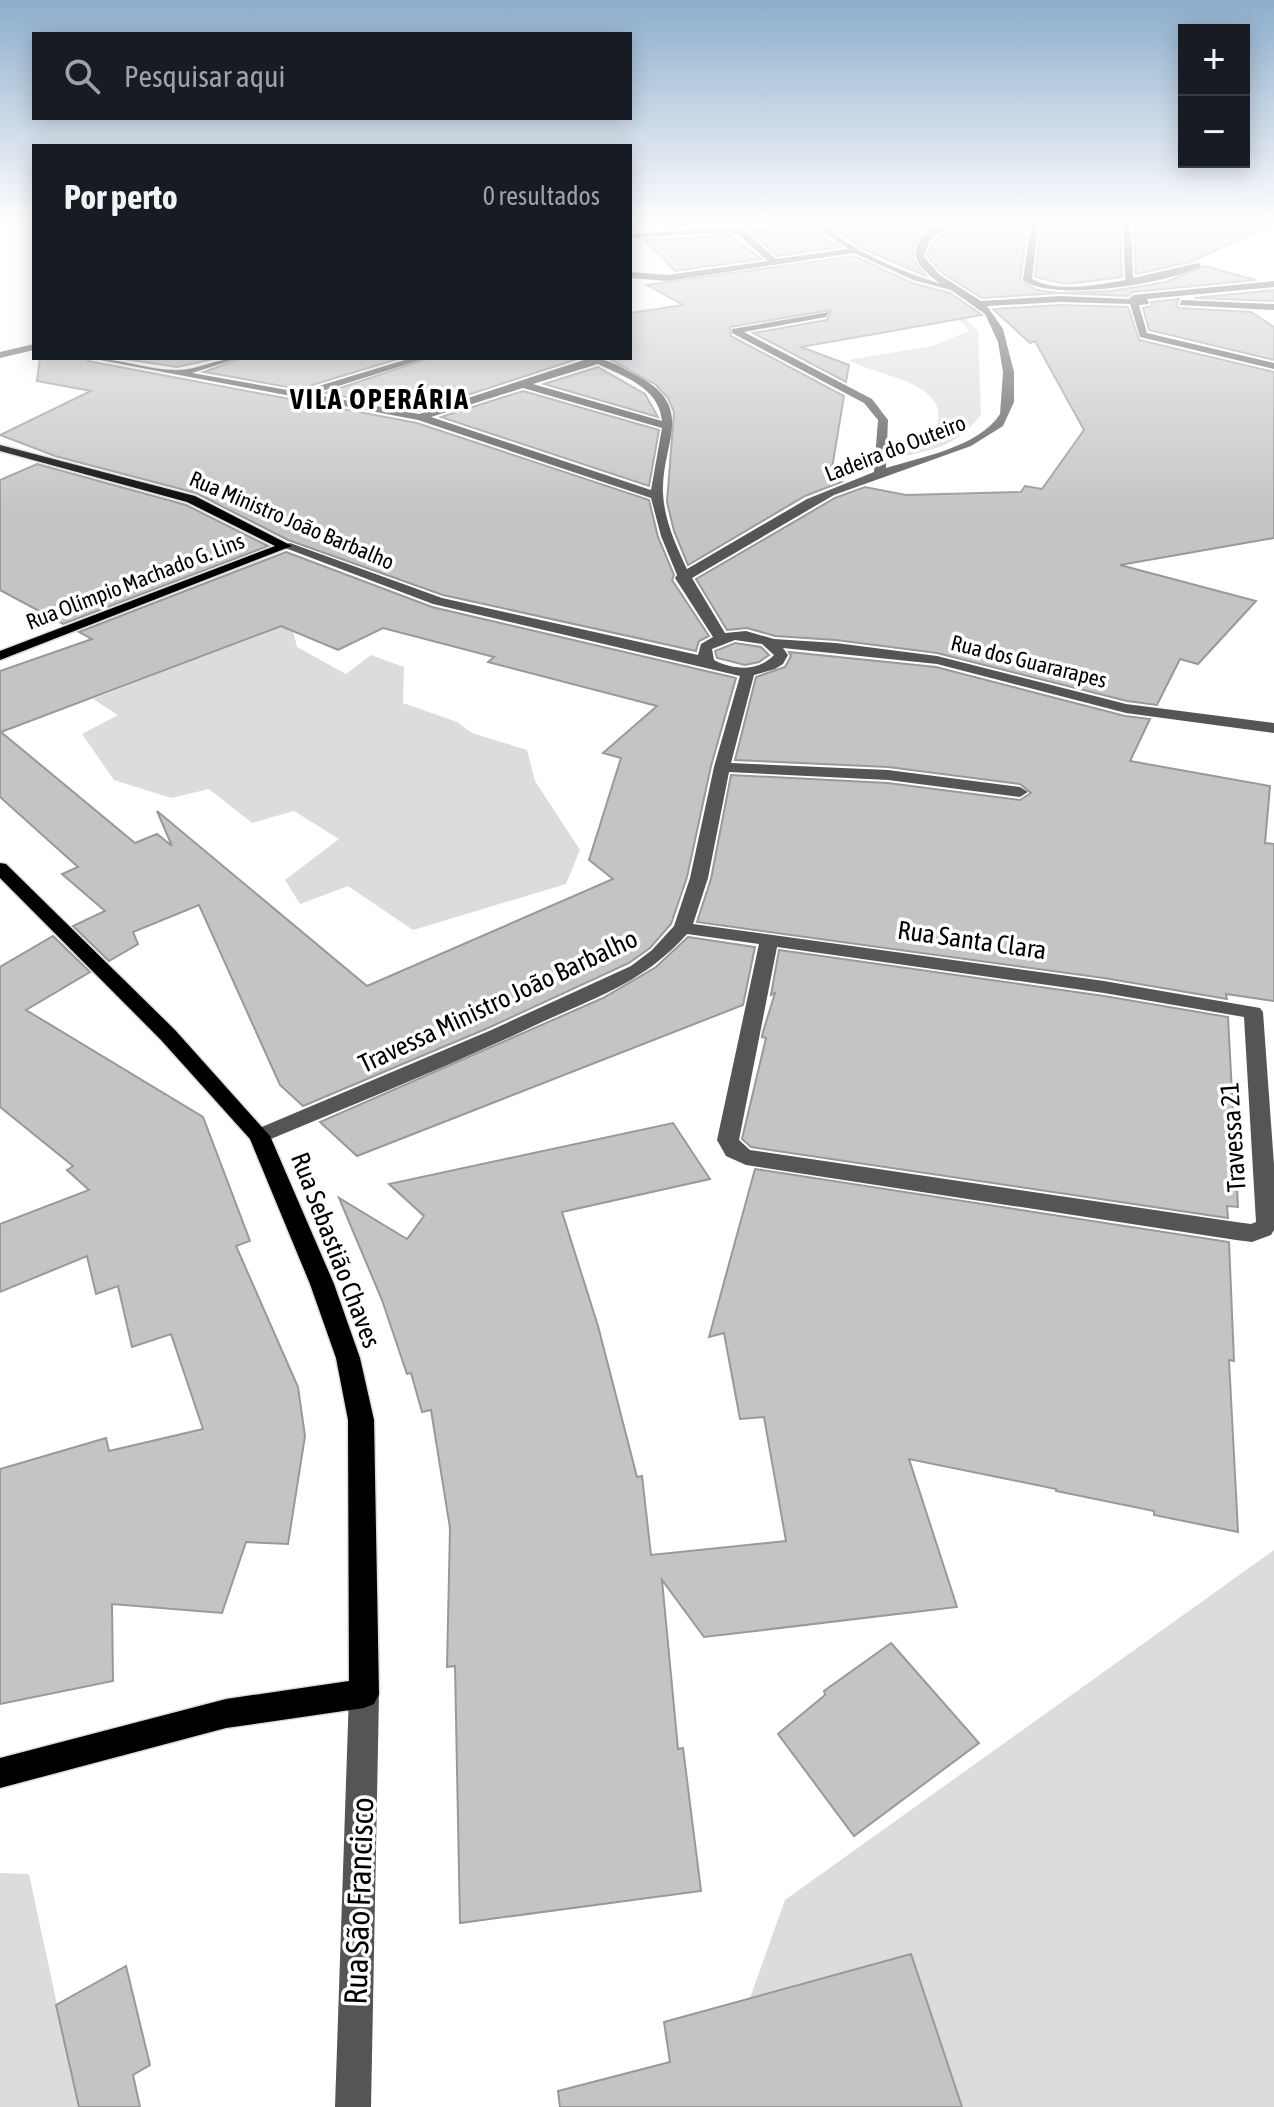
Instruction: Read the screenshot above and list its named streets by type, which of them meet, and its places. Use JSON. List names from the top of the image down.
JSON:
{
  "streets": {
    "main road": ["Rua Ministro João Barbalho", "Rua Olímpio Machado G. Lins", "Rua Sebastião Chaves"],
    "street": [
      "Ladeira do Outeiro",
      "Rua dos Guararapes",
      "Rua Santa Clara",
      "Travessa Ministro João Barbalho",
      "Travessa 21",
      "Rua São Francisco"
    ]
  },
  "crossings": [
    ["Rua Ministro João Barbalho", "Rua Olímpio Machado G. Lins"],
    ["Rua Ministro João Barbalho", "Travessa Ministro João Barbalho"],
    ["Rua Santa Clara", "Travessa Ministro João Barbalho"],
    ["Rua Santa Clara", "Travessa 21"],
    ["Travessa Ministro João Barbalho", "Rua Sebastião Chaves"],
    ["Rua Sebastião Chaves", "Rua São Francisco"]
  ],
  "districts": ["VILA OPERÁRIA"],
  "page": {
    "map_buttons": ["+", "−"],
    "search": "Pesquisar aqui",
    "heading": ["Por perto", "0 resultados"]
  }
}
